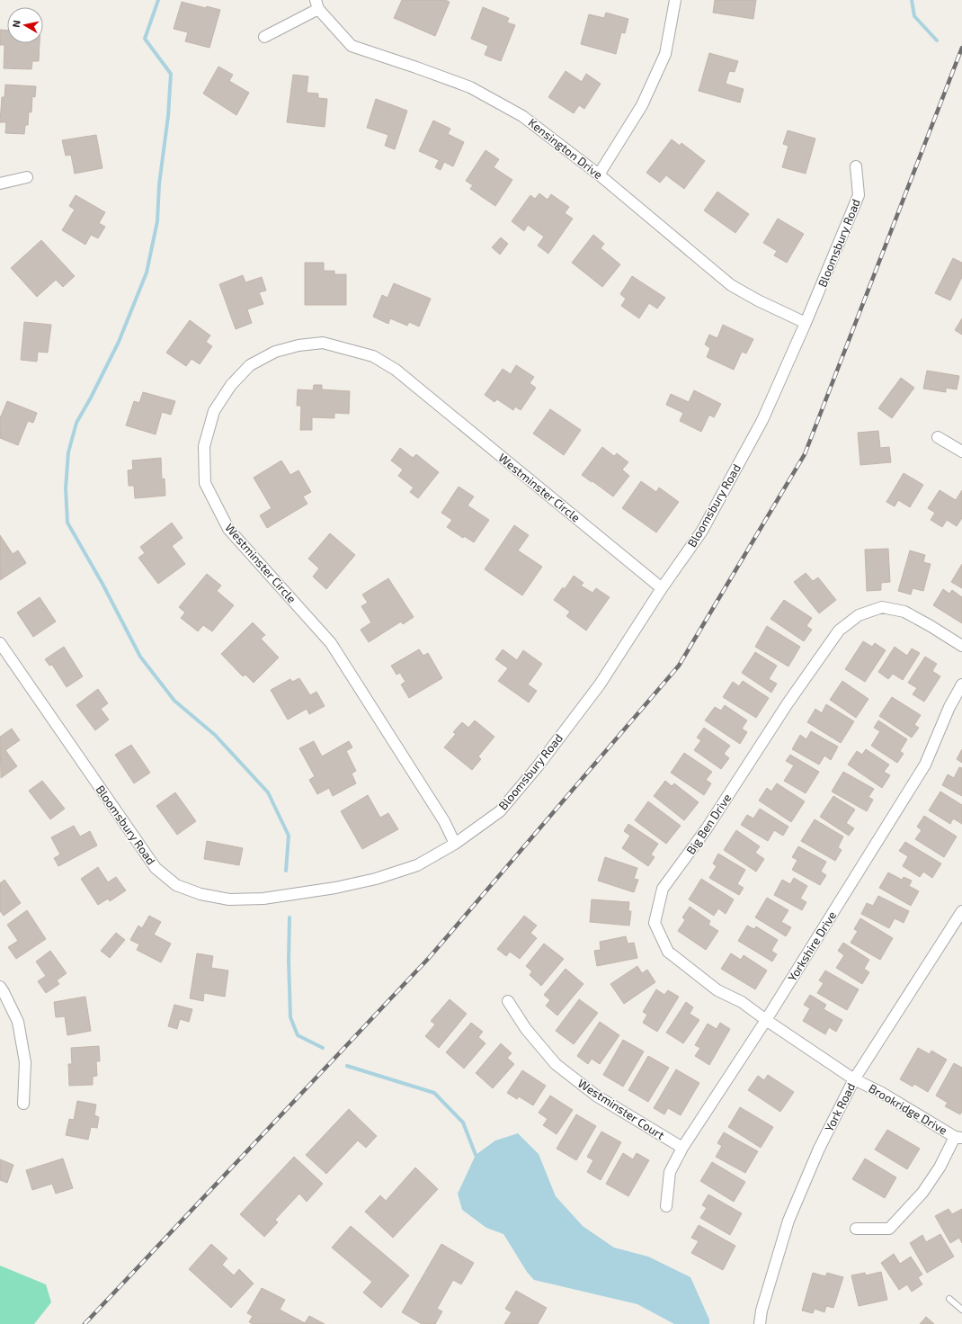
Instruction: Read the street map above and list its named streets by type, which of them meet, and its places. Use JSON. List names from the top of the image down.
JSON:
{
  "streets": {
    "street": [
      "Kensington Drive",
      "Bloomsbury Road",
      "Westminster Circle",
      "Big Ben Drive",
      "Yorkshire Drive",
      "York Road",
      "Westminster Court",
      "Brookridge Drive"
    ]
  },
  "crossings": [
    ["Kensington Drive", "Bloomsbury Road"],
    ["Bloomsbury Road", "Westminster Circle"],
    ["Big Ben Drive", "Yorkshire Drive"],
    ["Big Ben Drive", "York Road"],
    ["Big Ben Drive", "Brookridge Drive"],
    ["Yorkshire Drive", "Westminster Court"],
    ["York Road", "Brookridge Drive"]
  ],
  "north": "left"
}
